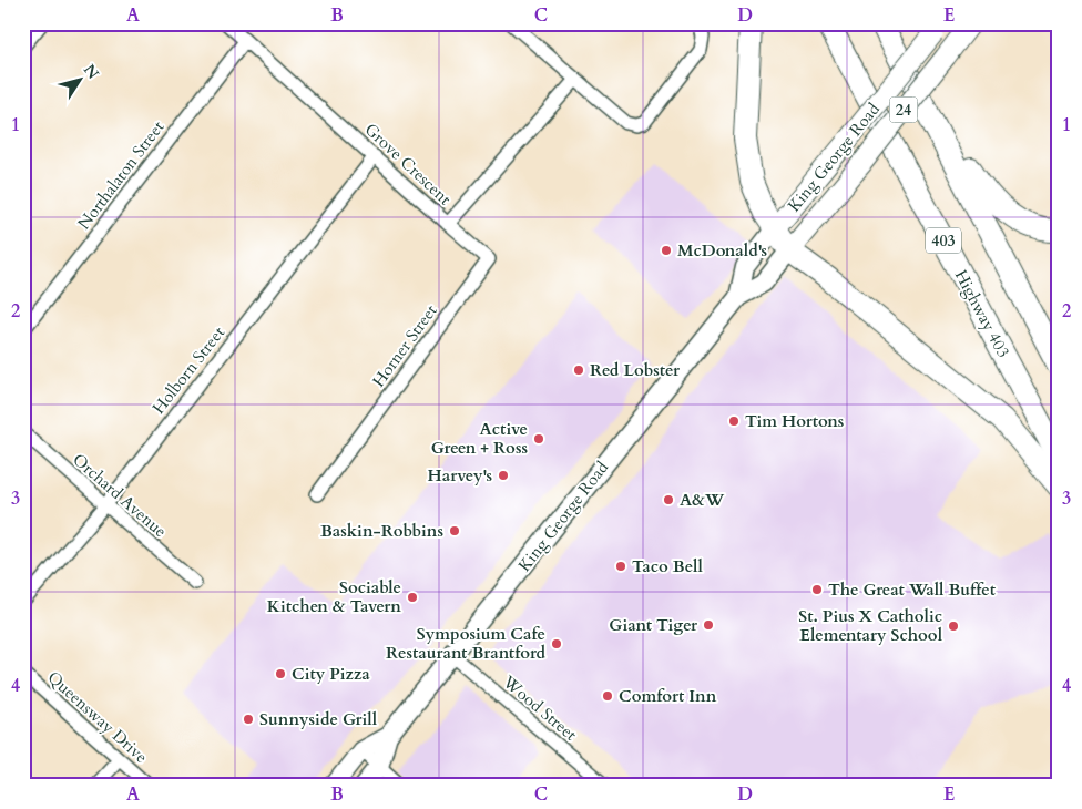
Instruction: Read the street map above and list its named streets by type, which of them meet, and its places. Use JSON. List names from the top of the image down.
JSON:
{
  "streets": {
    "highway": ["403", "Highway 403"],
    "main road": ["24", "King George Road"],
    "street": [
      "Grove Crescent",
      "Northalaton Street",
      "Horner Street",
      "Holborn Street",
      "Orchard Avenue",
      "Wood Street",
      "Queensway Drive"
    ]
  },
  "crossings": [
    ["King George Road", "Wood Street"],
    ["Grove Crescent", "Northalaton Street"],
    ["Grove Crescent", "Horner Street"],
    ["Grove Crescent", "Holborn Street"],
    ["Holborn Street", "Orchard Avenue"]
  ],
  "places": [
    "McDonald's",
    "Red Lobster",
    "Tim Hortons",
    "Active Green + Ross",
    "Harvey's",
    "A&W",
    "Baskin-Robbins",
    "Taco Bell",
    "The Great Wall Buffet",
    "Sociable Kitchen & Tavern",
    "Giant Tiger",
    "St. Pius X Catholic Elementary School",
    "Symposium Cafe Restaurant Brantford",
    "City Pizza",
    "Comfort Inn",
    "Sunnyside Grill"
  ],
  "north": "top right",
  "grid": {
    "columns": [
      "A",
      "B",
      "C",
      "D",
      "E"
    ],
    "rows": [
      "1",
      "2",
      "3",
      "4"
    ]
  }
}
